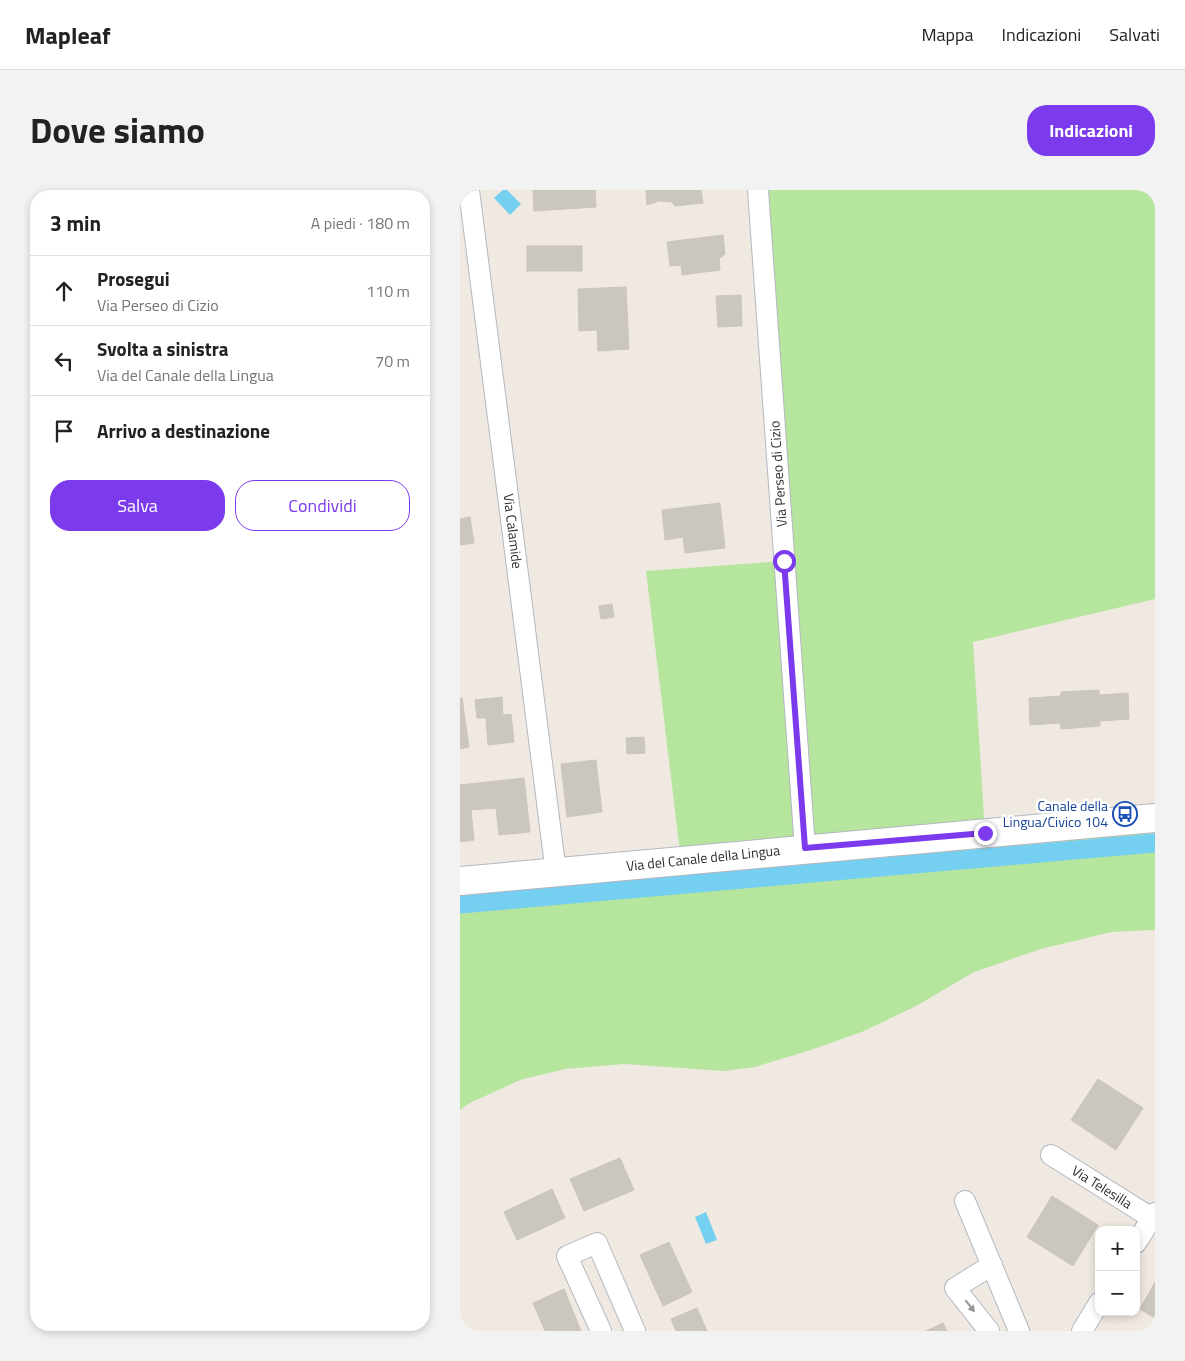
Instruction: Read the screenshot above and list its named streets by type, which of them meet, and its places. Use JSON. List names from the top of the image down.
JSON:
{
  "streets": {
    "street": [
      "Via Perseo di Cizio",
      "Via Calamide",
      "Via del Canale della Lingua",
      "Via Telesilla"
    ]
  },
  "crossings": [
    ["Via Perseo di Cizio", "Via del Canale della Lingua"],
    ["Via Calamide", "Via del Canale della Lingua"]
  ],
  "places": {
    "bus stop": ["Canale della Lingua/Civico 104"]
  },
  "page": {
    "header": "Mapleaf",
    "nav": ["Mappa", "Indicazioni", "Salvati"],
    "title": "Dove siamo",
    "buttons": [
      "Indicazioni",
      ["Salva", "Condividi"]
    ],
    "heading": ["3 min", "A piedi · 180 m"],
    "list": [
      ["Prosegui", "Via Perseo di Cizio", "110 m"],
      ["Svolta a sinistra", "Via del Canale della Lingua", "70 m"],
      "Arrivo a destinazione"
    ],
    "map_buttons": ["+", "−"]
  }
}
